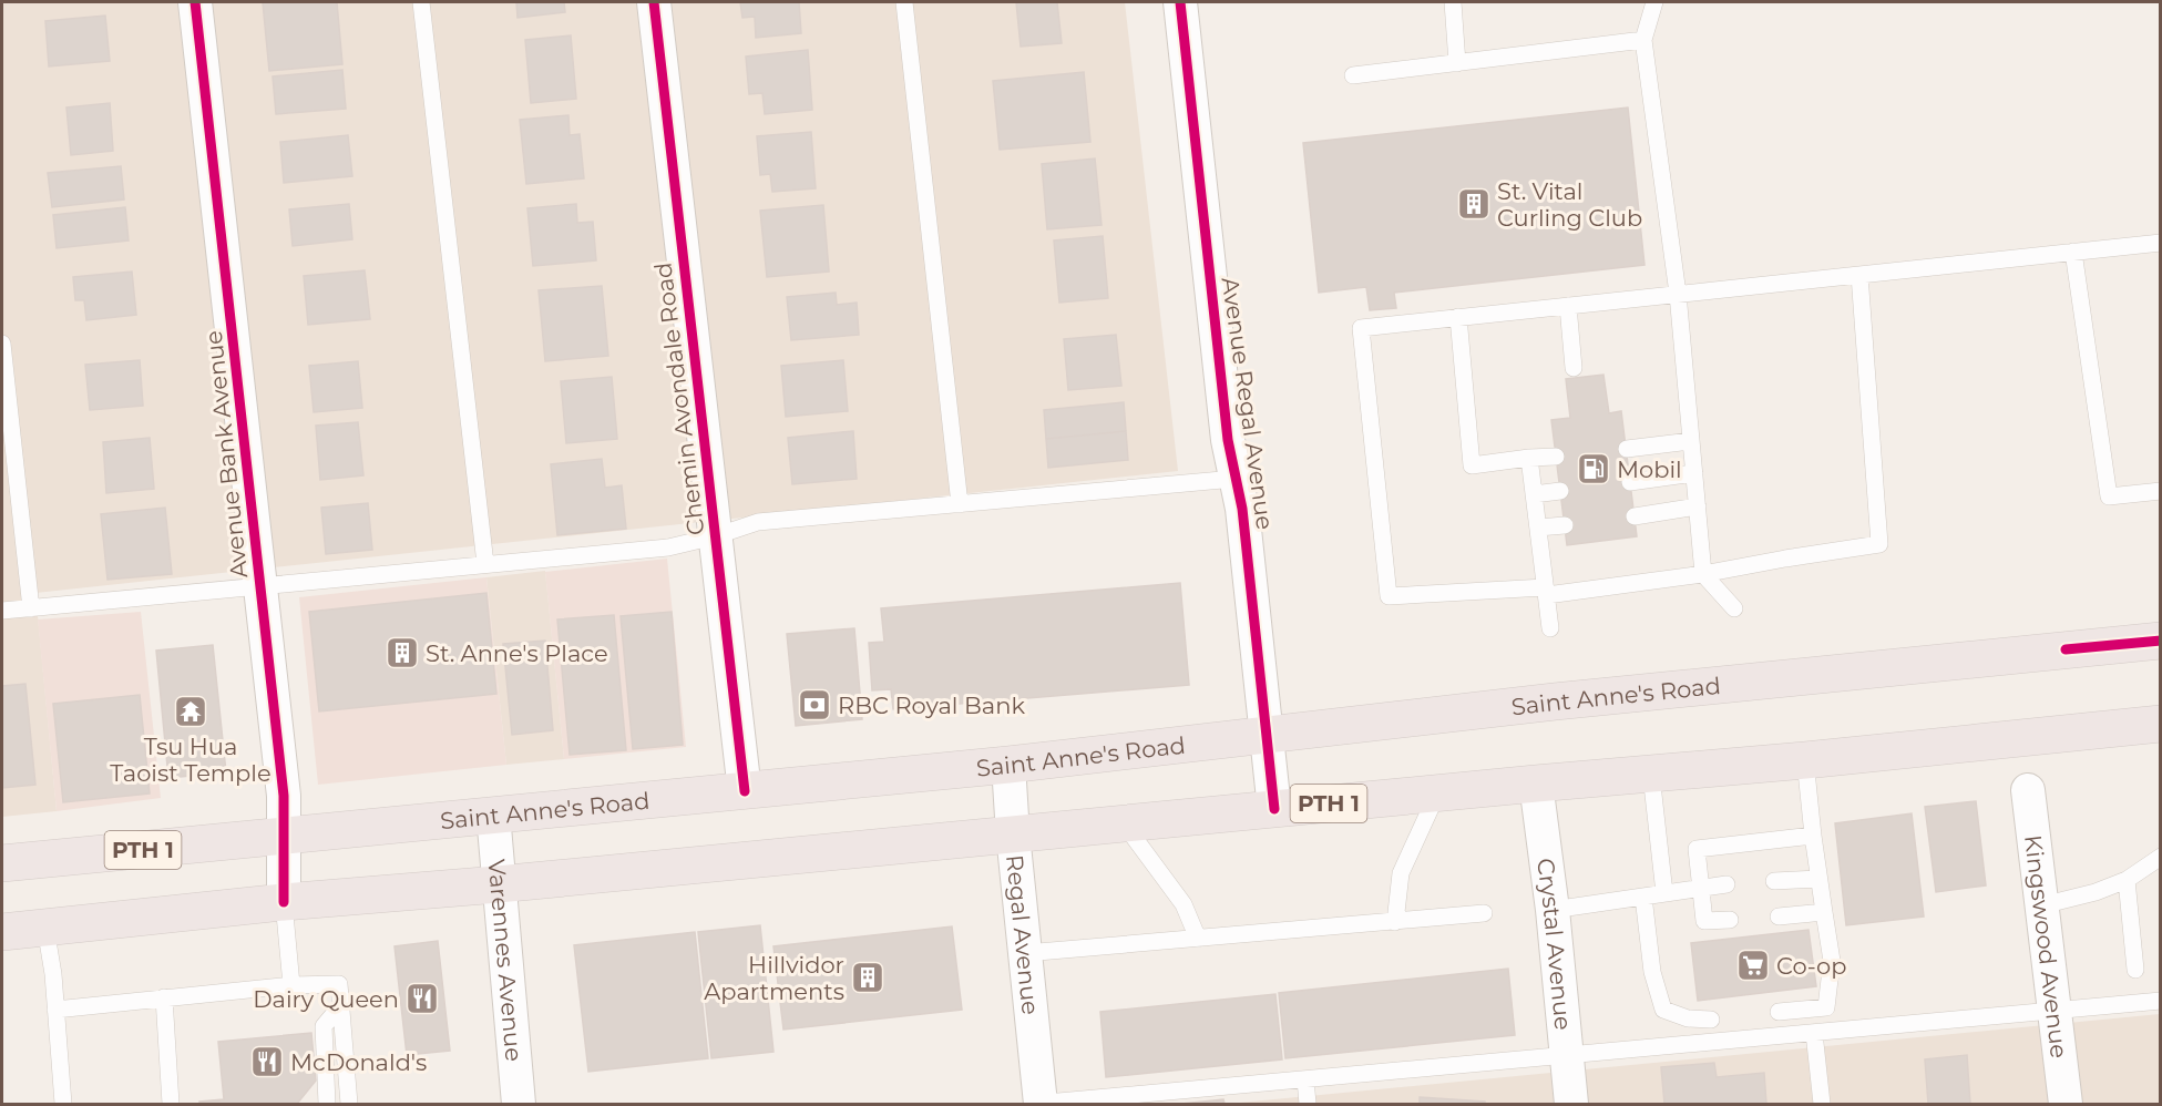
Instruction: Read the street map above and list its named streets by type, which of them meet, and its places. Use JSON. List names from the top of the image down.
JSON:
{
  "streets": {
    "highway": ["Saint Anne's Road", "PTH 1"],
    "street": [
      "Chemin Avondale Road",
      "Avenue Regal Avenue",
      "Avenue Bank Avenue",
      "Regal Avenue",
      "Crystal Avenue",
      "Kingswood Avenue",
      "Varennes Avenue"
    ]
  },
  "crossings": [
    ["Chemin Avondale Road", "Saint Anne's Road"],
    ["Avenue Regal Avenue", "Saint Anne's Road"],
    ["Avenue Regal Avenue", "PTH 1"],
    ["Avenue Bank Avenue", "Saint Anne's Road"],
    ["Avenue Bank Avenue", "PTH 1"],
    ["Saint Anne's Road", "Regal Avenue"],
    ["Saint Anne's Road", "Varennes Avenue"],
    ["PTH 1", "Regal Avenue"],
    ["PTH 1", "Crystal Avenue"],
    ["PTH 1", "Varennes Avenue"]
  ],
  "places": {
    "building": ["St. Vital Curling Club", "St. Anne's Place", "Hillvidor Apartments"],
    "fuel station": ["Mobil"],
    "bank": ["RBC Royal Bank"],
    "temple": ["Tsu Hua Taoist Temple"],
    "supermarket": ["Co-op"],
    "restaurant": ["Dairy Queen", "McDonald's"]
  }
}
